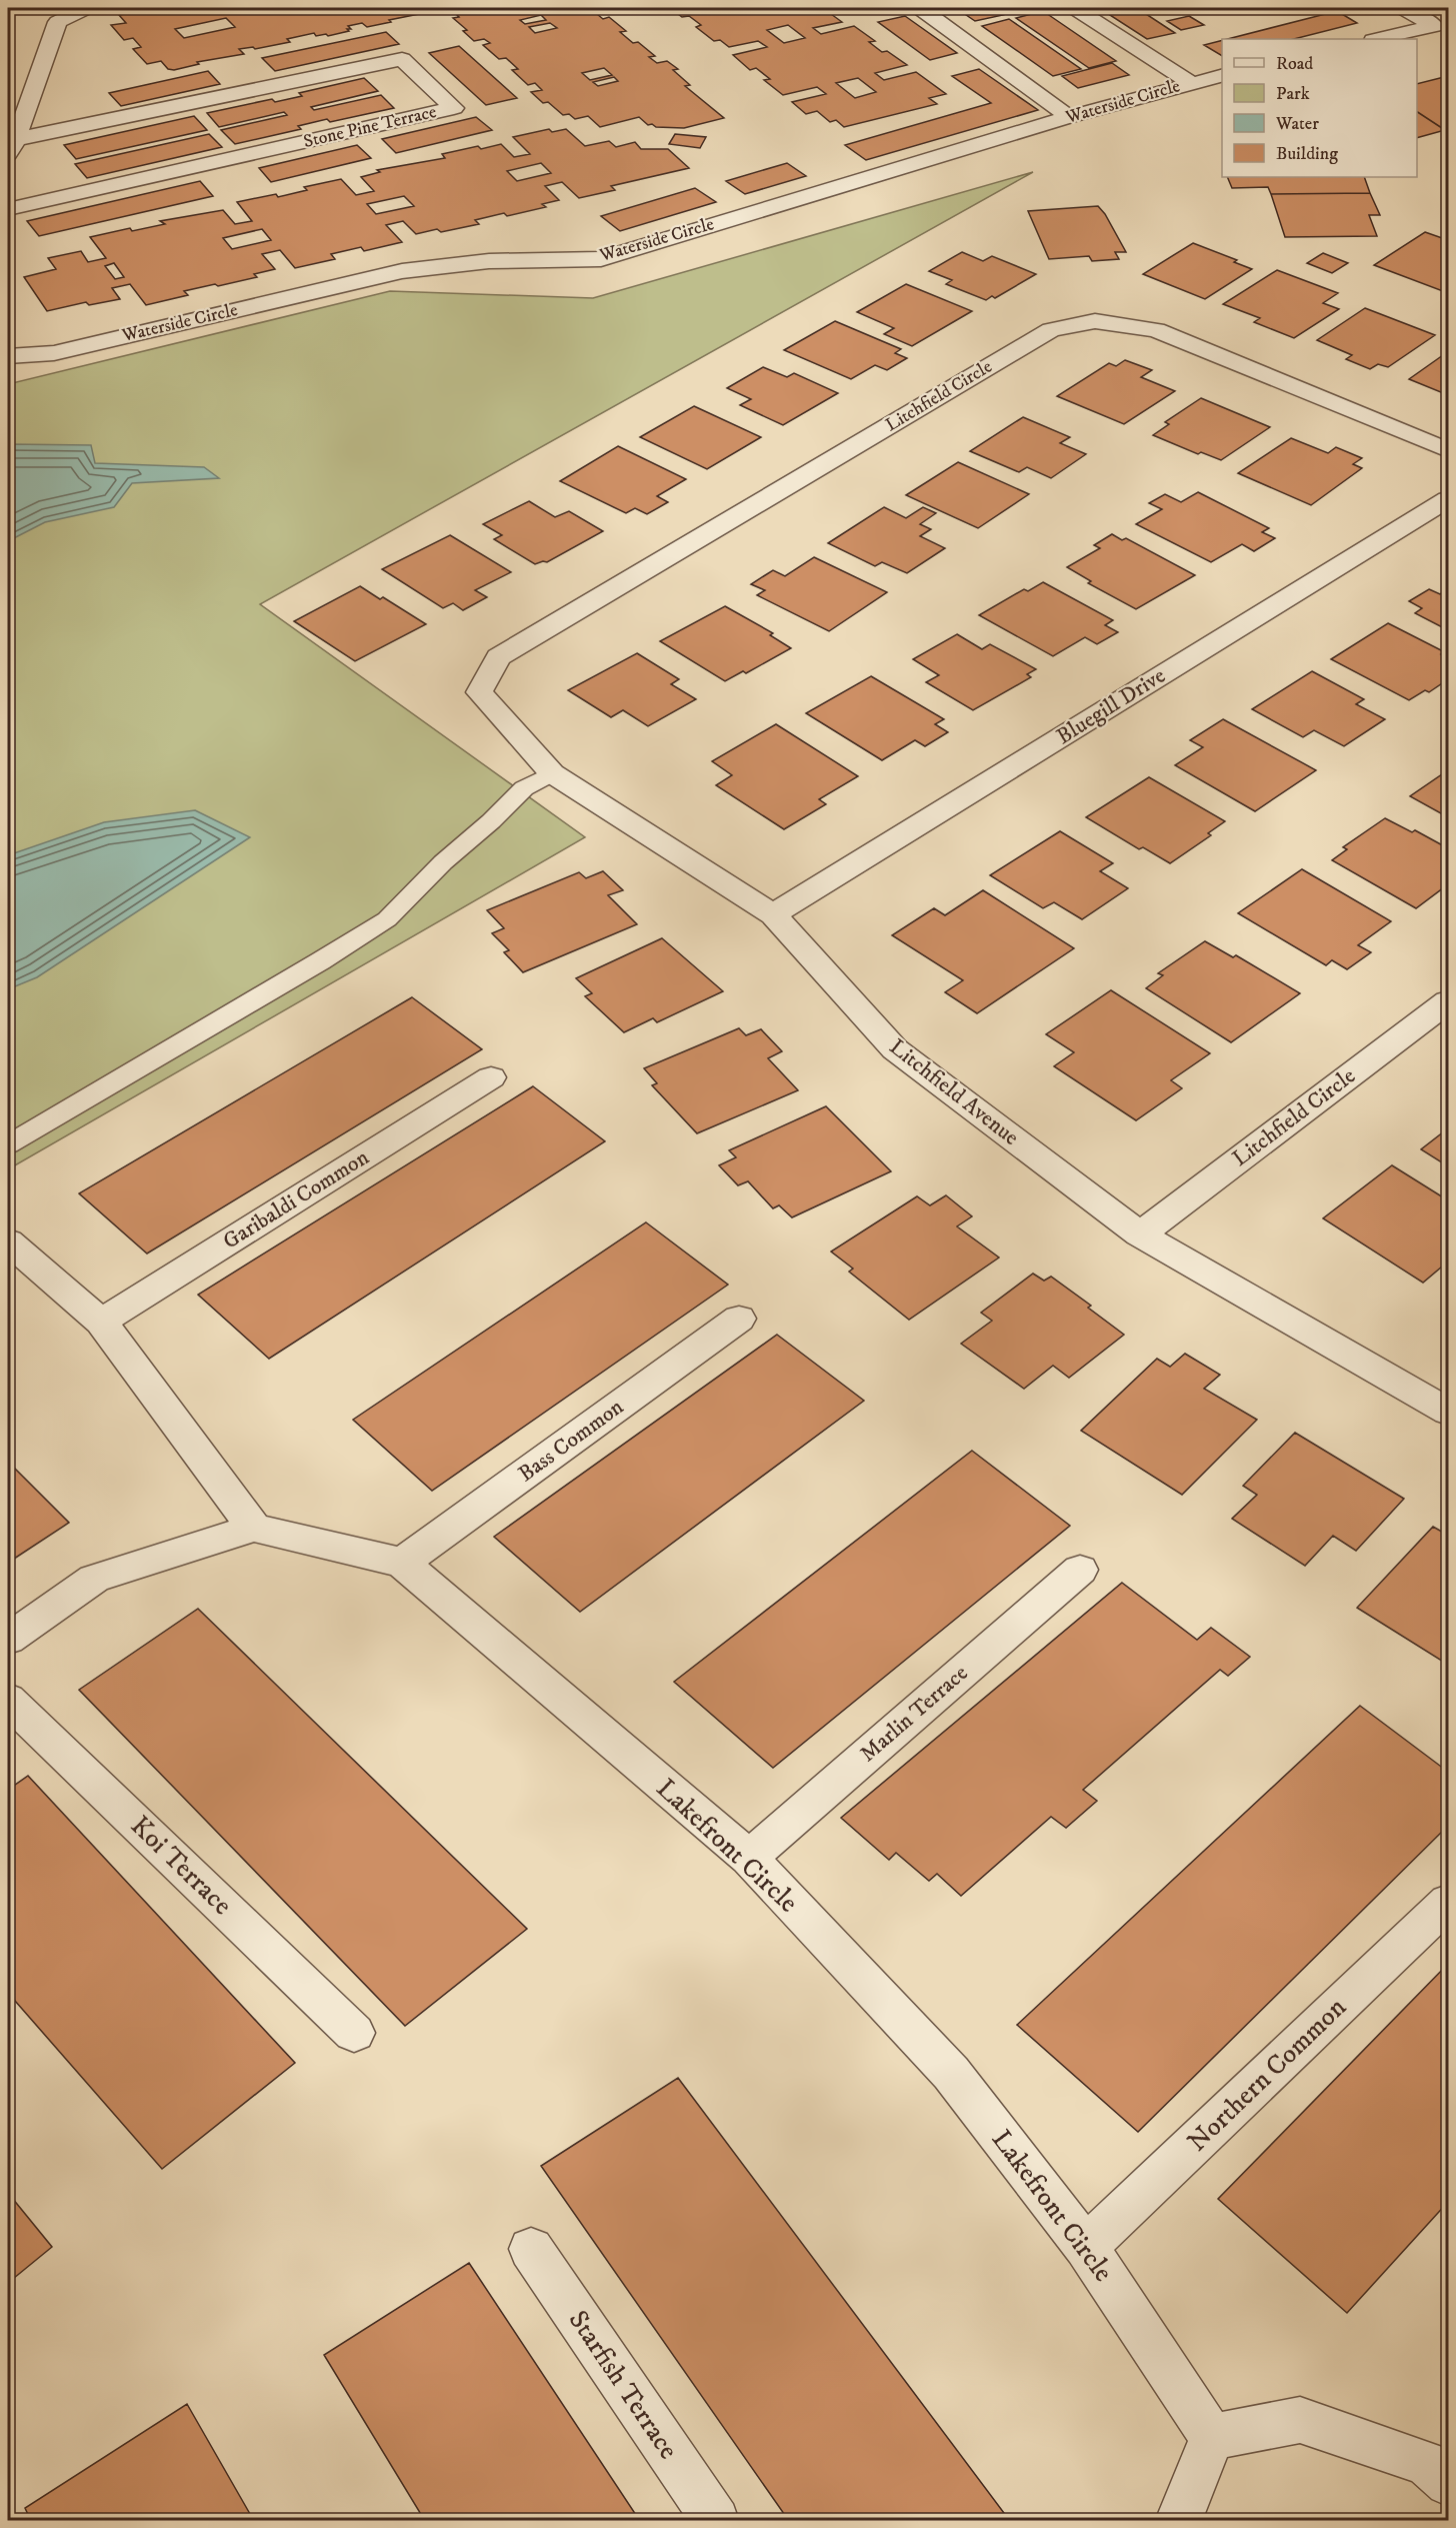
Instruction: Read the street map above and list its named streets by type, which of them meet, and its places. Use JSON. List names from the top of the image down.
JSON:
{
  "streets": {
    "street": [
      "Waterside Circle",
      "Stone Pine Terrace",
      "Litchfield Circle",
      "Bluegill Drive",
      "Litchfield Avenue",
      "Garibaldi Common",
      "Bass Common",
      "Marlin Terrace",
      "Lakefront Circle",
      "Koi Terrace",
      "Northern Common",
      "Starfish Terrace"
    ]
  },
  "crossings": [
    ["Litchfield Circle", "Litchfield Avenue"],
    ["Bluegill Drive", "Litchfield Avenue"],
    ["Bass Common", "Lakefront Circle"],
    ["Marlin Terrace", "Lakefront Circle"],
    ["Lakefront Circle", "Northern Common"]
  ],
  "legend": [
    "Road",
    "Park",
    "Water",
    "Building"
  ]
}
